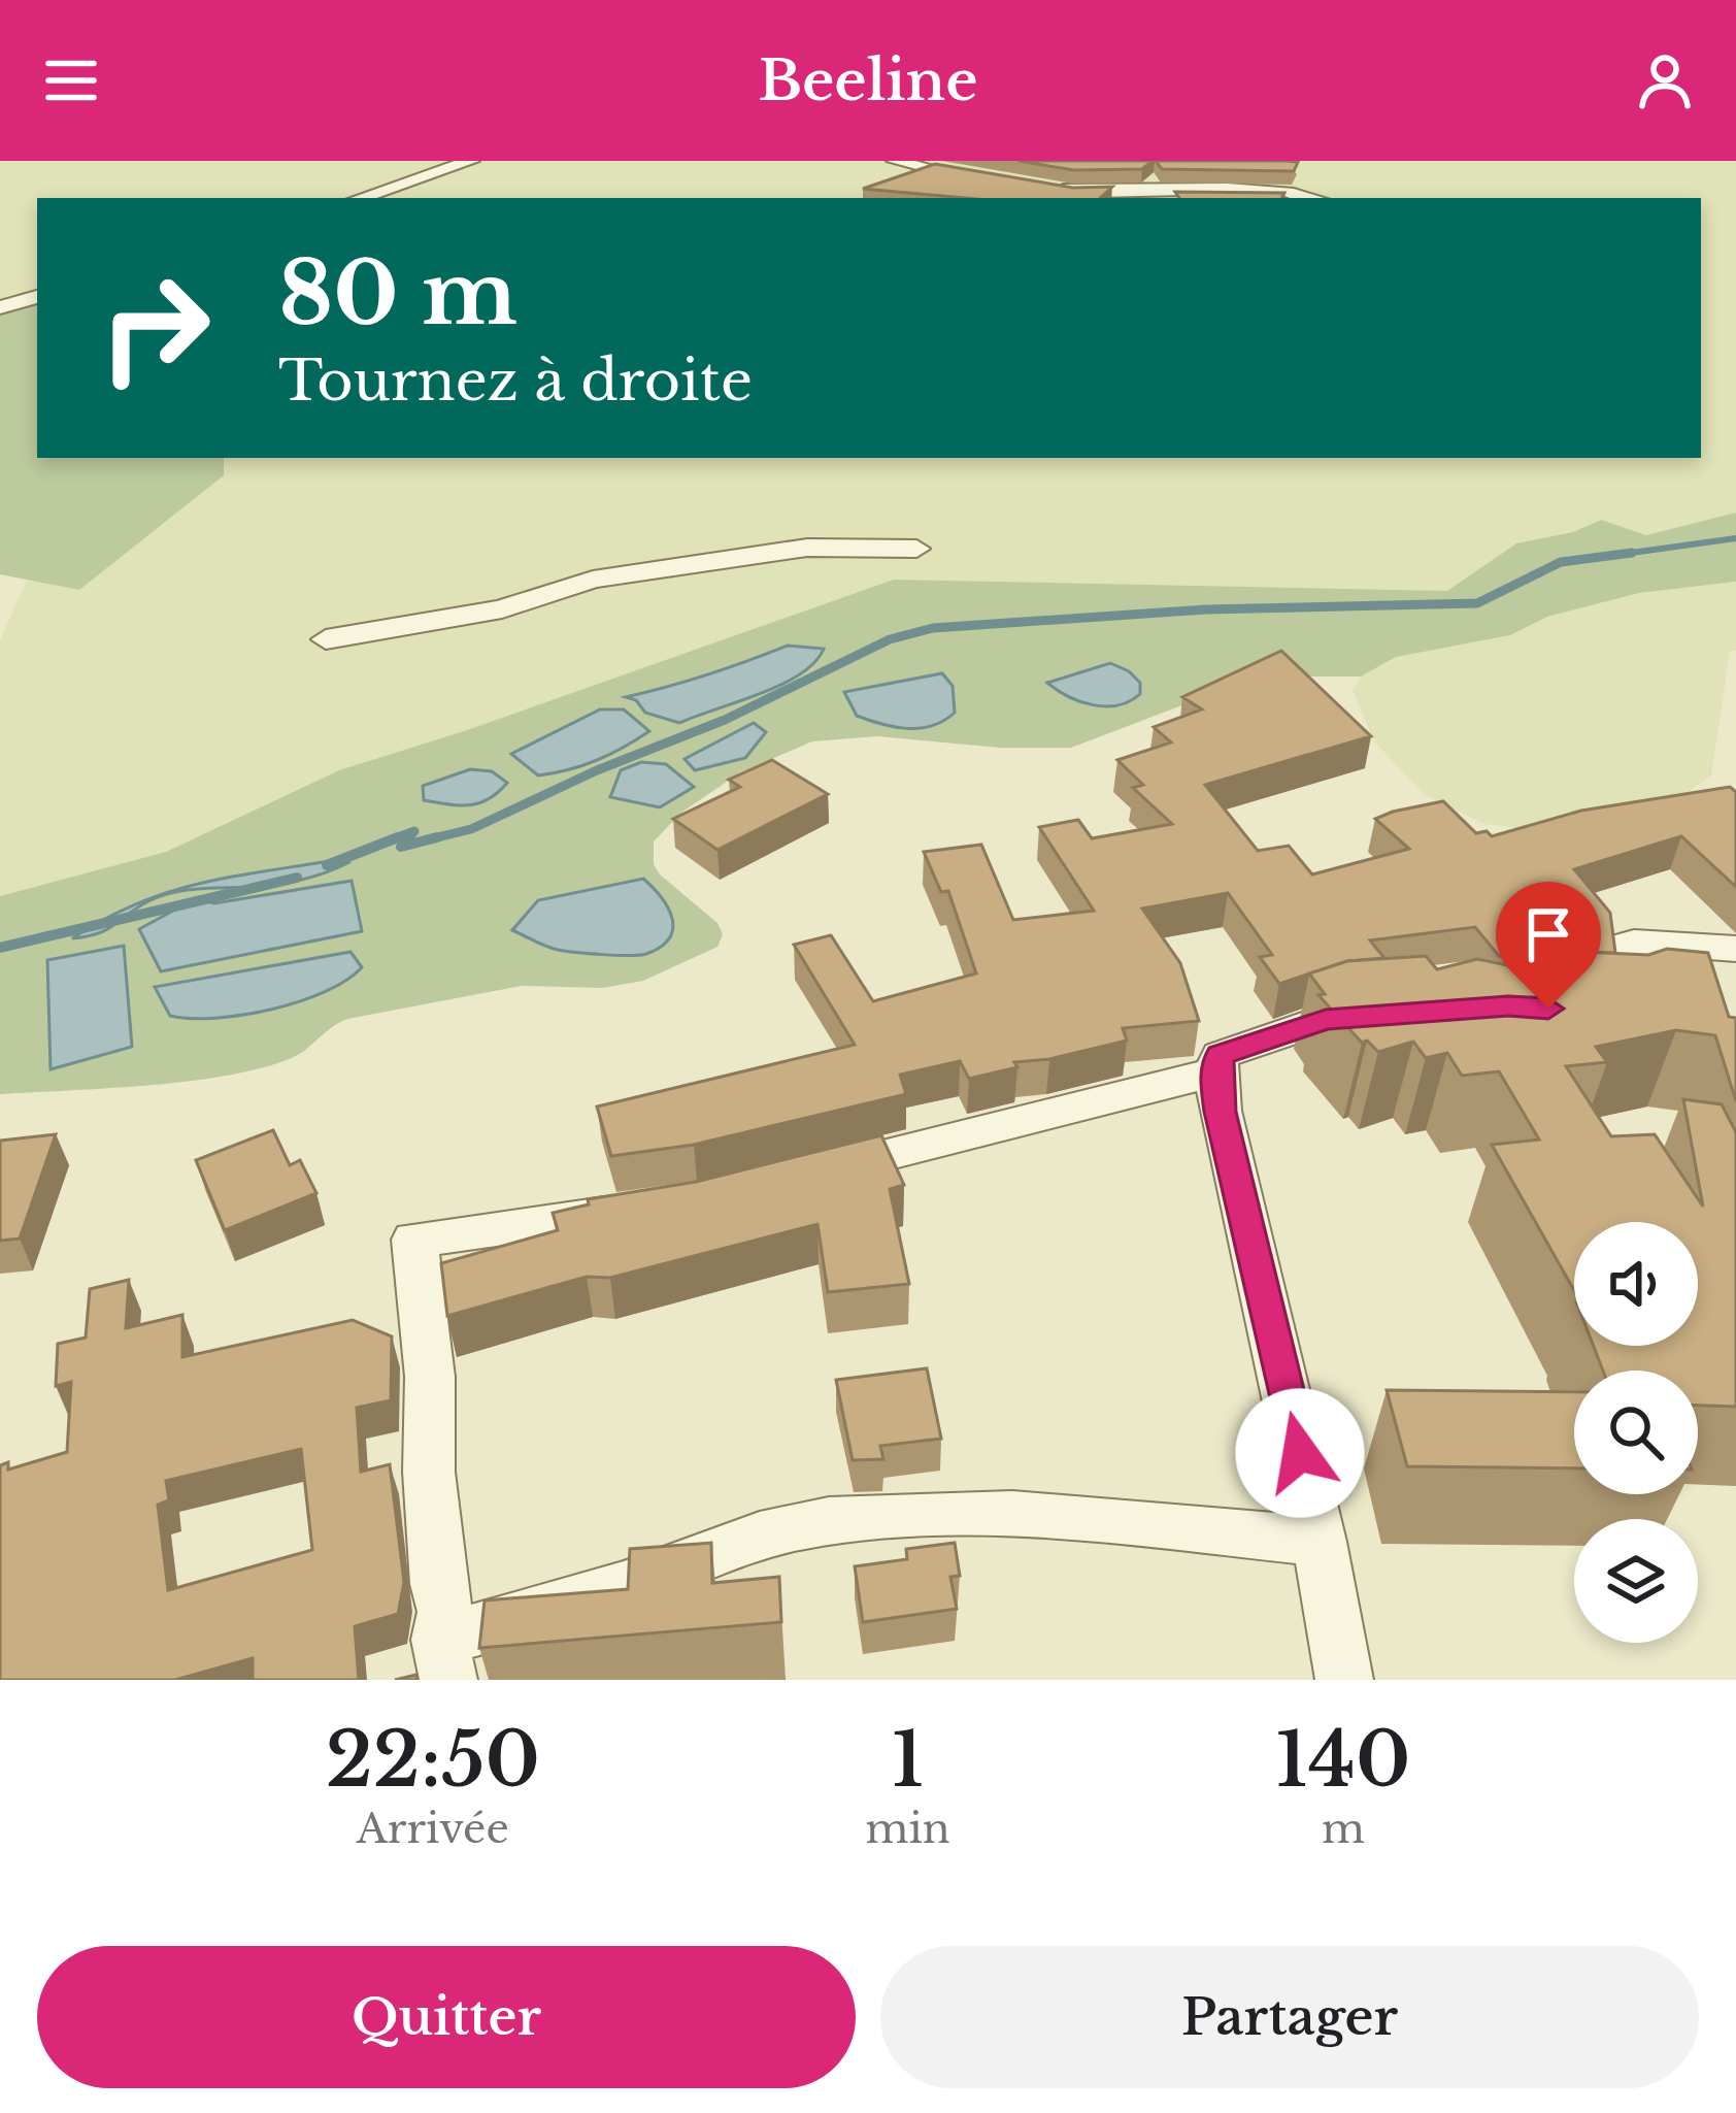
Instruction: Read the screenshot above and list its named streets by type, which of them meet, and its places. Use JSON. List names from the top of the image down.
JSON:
{
  "page": {
    "header": "Beeline",
    "turn": ["80 m", "Tournez à droite"],
    "eta": [
      "22:50",
      "Arrivée",
      "1",
      "min",
      "140",
      "m"
    ],
    "buttons": ["Quitter", "Partager"]
  }
}
